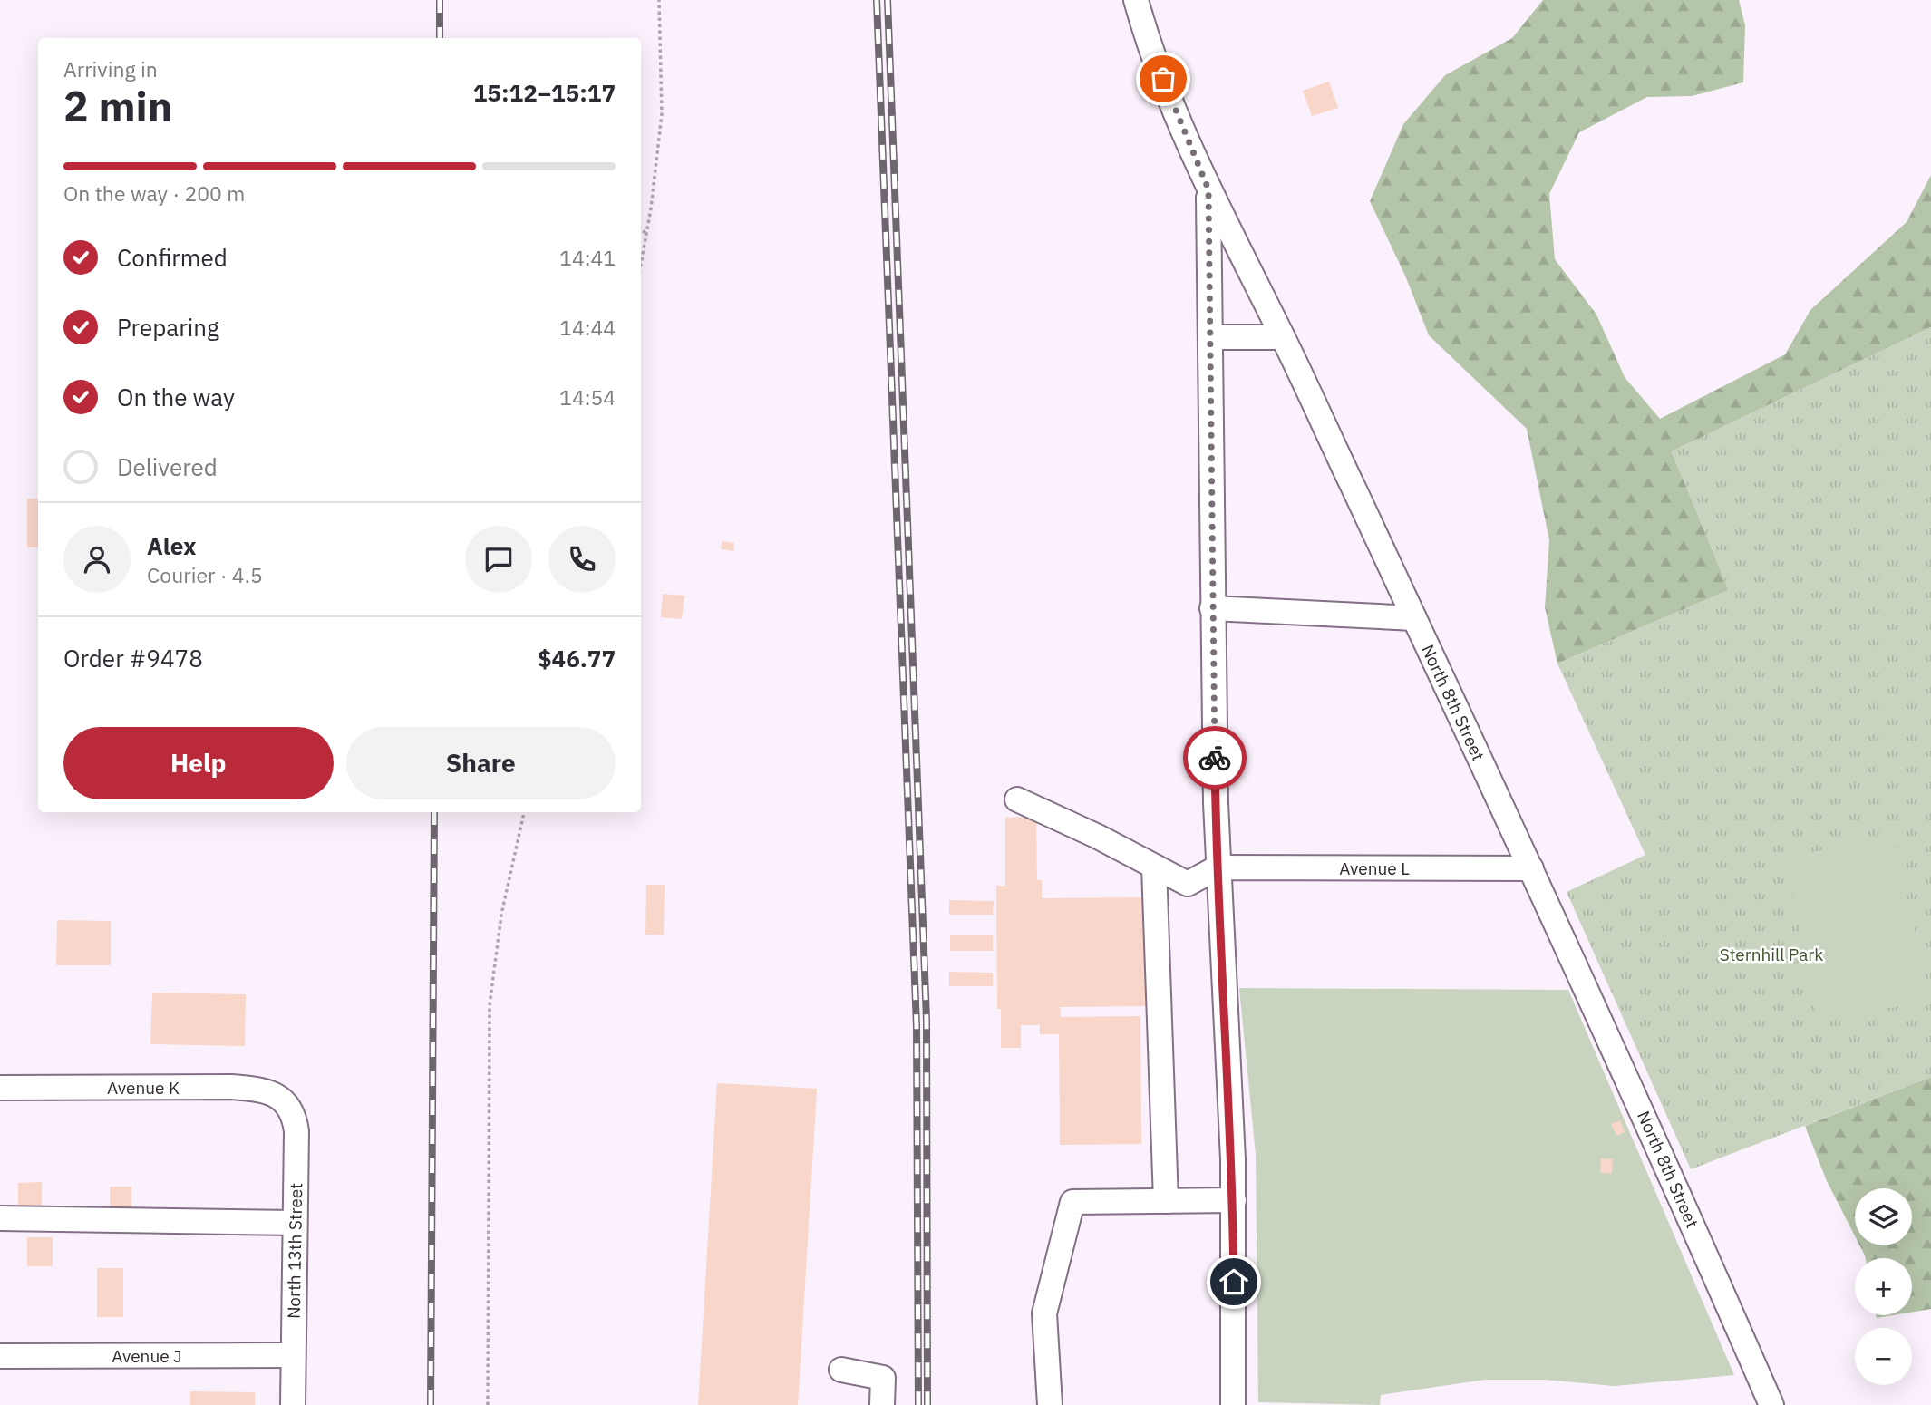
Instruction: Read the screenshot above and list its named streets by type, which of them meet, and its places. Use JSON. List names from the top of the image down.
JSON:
{
  "streets": {
    "street": [
      "North 8th Street",
      "Avenue L",
      "Avenue K",
      "North 13th Street",
      "Avenue J"
    ]
  },
  "crossings": [
    ["North 8th Street", "Avenue L"],
    ["Avenue K", "North 13th Street"],
    ["North 13th Street", "Avenue J"]
  ],
  "parks": ["Sternhill Park"],
  "page": {
    "heading": ["2 min", "Arriving in", "15:12–15:17"],
    "panel": [
      "Alex",
      "Courier · 4.5",
      "Order #9478",
      "$46.77"
    ],
    "bar": "On the way · 200 m",
    "list": [
      ["Confirmed", "14:41"],
      ["Preparing", "14:44"],
      ["On the way", "14:54"],
      "Delivered"
    ],
    "buttons": ["Help", "Share"],
    "map_buttons": ["+", "−"]
  }
}
